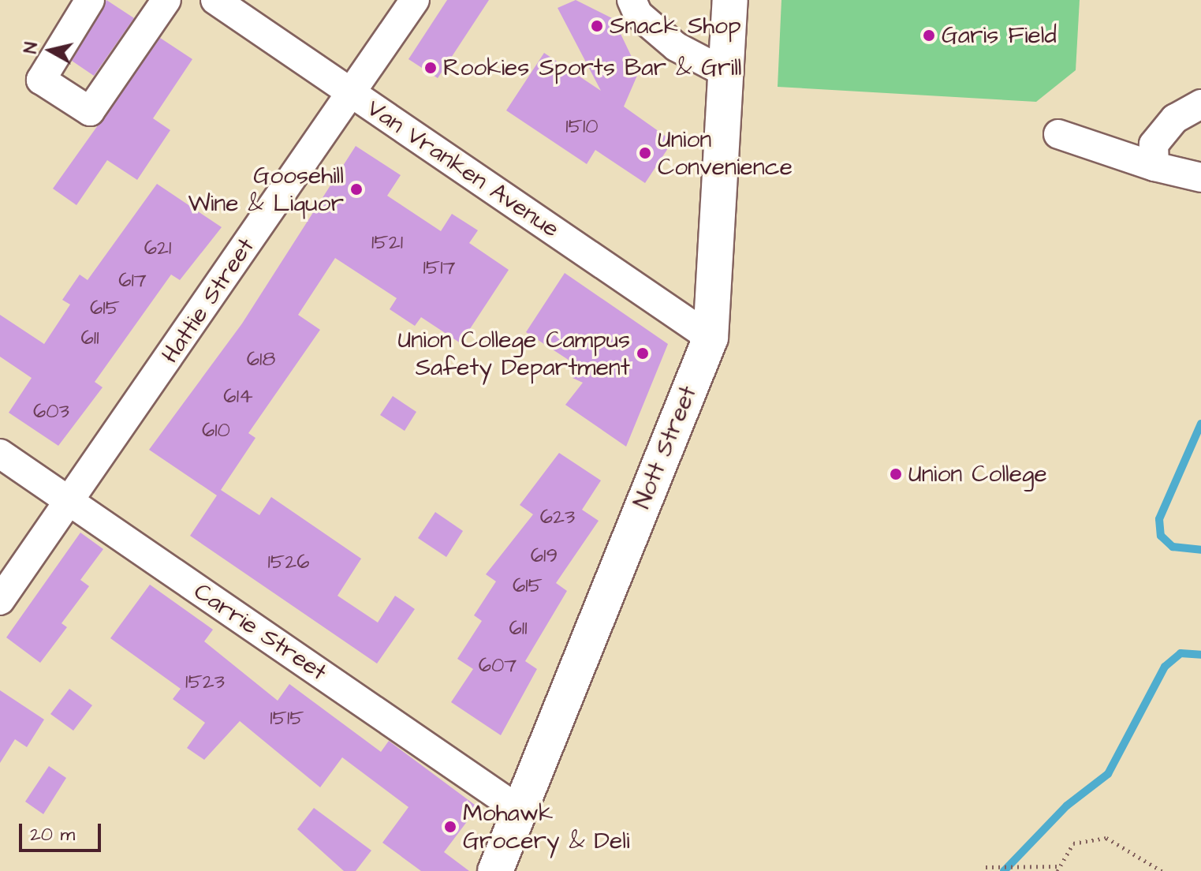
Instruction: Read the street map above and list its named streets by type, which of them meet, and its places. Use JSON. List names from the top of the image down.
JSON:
{
  "streets": {
    "main road": ["Nott Street"],
    "street": ["Van Vranken Avenue", "Hattie Street", "Carrie Street"]
  },
  "crossings": [
    ["Van Vranken Avenue", "Hattie Street"],
    ["Van Vranken Avenue", "Nott Street"],
    ["Hattie Street", "Carrie Street"],
    ["Nott Street", "Carrie Street"]
  ],
  "places": [
    "Snack Shop",
    "Garis Field",
    "Rookies Sports Bar & Grill",
    "Union Convenience",
    "Goosehill Wine & Liquor",
    "Union College Campus Safety Department",
    "Union College",
    "Mohawk Grocery & Deli"
  ],
  "house_numbers": [
    "1510",
    "1521",
    "621",
    "1517",
    "617",
    "615",
    "611",
    "618",
    "614",
    "603",
    "610",
    "623",
    "619",
    "1526",
    "615",
    "611",
    "607",
    "1523",
    "1515"
  ],
  "scale_bar": "20 m",
  "north": "left"
}
